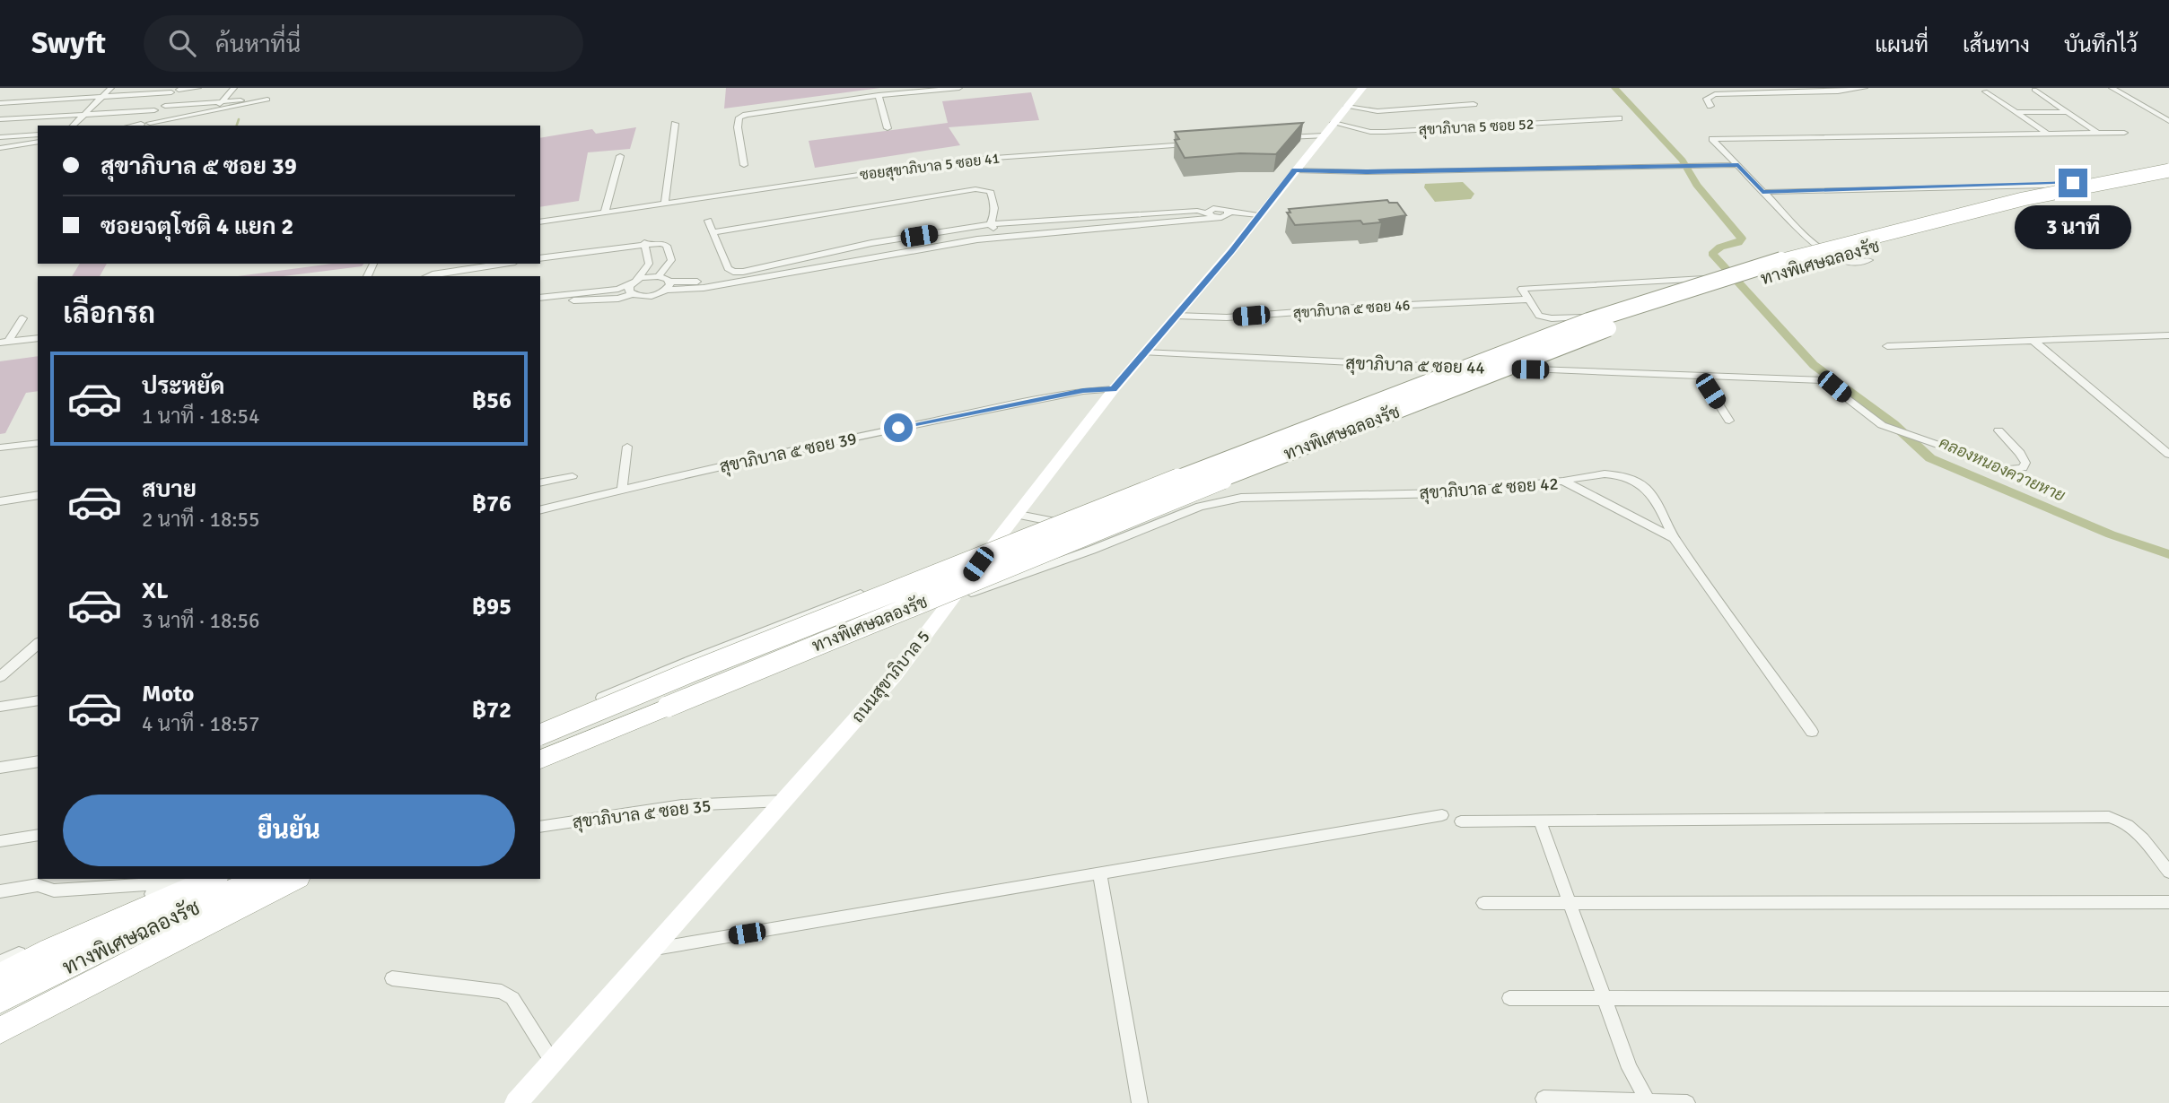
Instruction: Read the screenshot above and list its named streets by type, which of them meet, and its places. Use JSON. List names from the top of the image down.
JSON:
{
  "streets": {
    "highway": ["ทางพิเศษฉลองรัช"],
    "main road": ["ถนนสุขาภิบาล 5"],
    "street": [
      "สุขาภิบาล 5 ซอย 52",
      "ซอยสุขาภิบาล 5 ซอย 41",
      "สุขาภิบาล ๕ ซอย 46",
      "สุขาภิบาล ๕ ซอย 44",
      "สุขาภิบาล ๕ ซอย 39",
      "สุขาภิบาล ๕ ซอย 42",
      "สุขาภิบาล ๕ ซอย 35"
    ]
  },
  "crossings": [
    ["สุขาภิบาล 5 ซอย 52", "ถนนสุขาภิบาล 5"],
    ["สุขาภิบาล ๕ ซอย 46", "ถนนสุขาภิบาล 5"],
    ["สุขาภิบาล ๕ ซอย 44", "ถนนสุขาภิบาล 5"],
    ["สุขาภิบาล ๕ ซอย 39", "ถนนสุขาภิบาล 5"],
    ["สุขาภิบาล ๕ ซอย 42", "ถนนสุขาภิบาล 5"],
    ["ถนนสุขาภิบาล 5", "สุขาภิบาล ๕ ซอย 35"]
  ],
  "water": ["คลองหนองควายหาย"],
  "page": {
    "header": "Swyft",
    "search": "ค้นหาที่นี่",
    "nav": ["แผนที่", "เส้นทาง", "บันทึกไว้"],
    "banner": ["สุขาภิบาล ๕ ซอย 39", "ซอยจตุโชติ 4 แยก 2"],
    "bubble": "3 นาที",
    "heading": "เลือกรถ",
    "list": [
      {
        "name": "ประหยัด",
        "note": "1 นาที · 18:54",
        "value": "฿56"
      },
      {
        "name": "สบาย",
        "note": "2 นาที · 18:55",
        "value": "฿76"
      },
      {
        "name": "XL",
        "note": "3 นาที · 18:56",
        "value": "฿95"
      },
      {
        "name": "Moto",
        "note": "4 นาที · 18:57",
        "value": "฿72"
      }
    ],
    "buttons": "ยืนยัน"
  }
}
